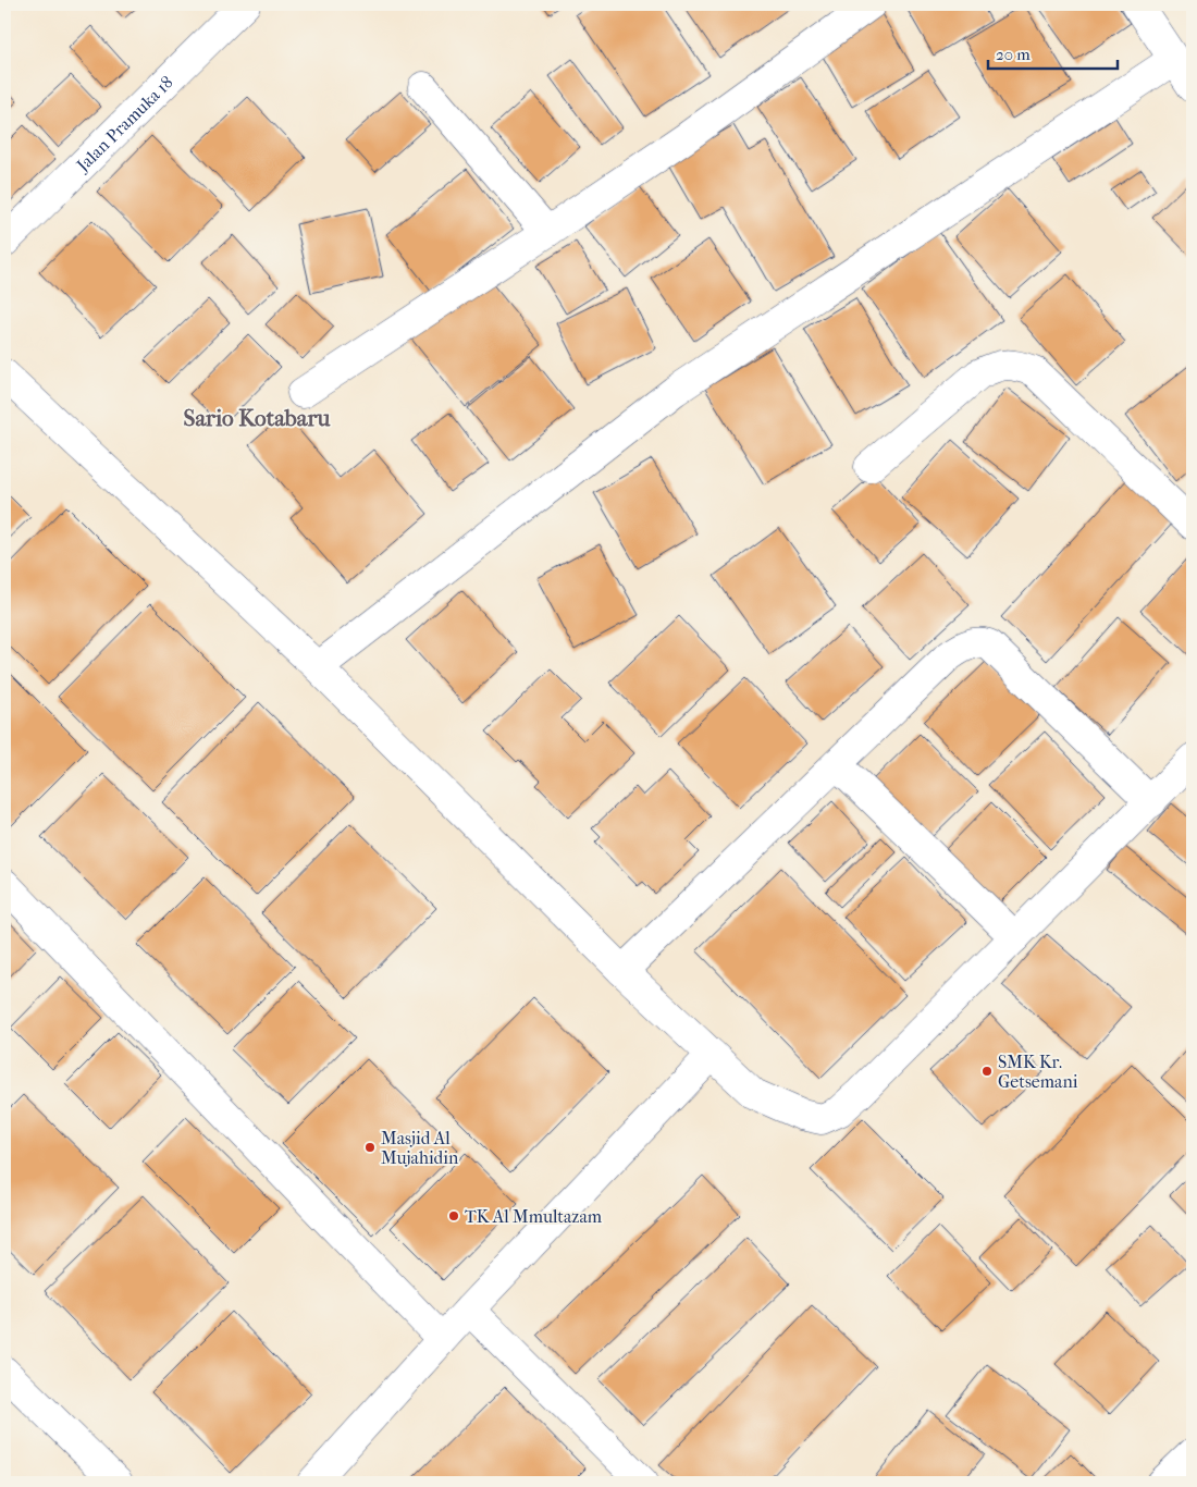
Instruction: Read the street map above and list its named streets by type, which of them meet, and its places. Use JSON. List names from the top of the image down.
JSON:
{
  "streets": {
    "street": ["Jalan Pramuka 18"]
  },
  "districts": ["Sario Kotabaru"],
  "places": ["SMK Kr. Getsemani", "Masjid Al Mujahidin", "TK Al Mmultazam"],
  "scale_bar": "20 m"
}
